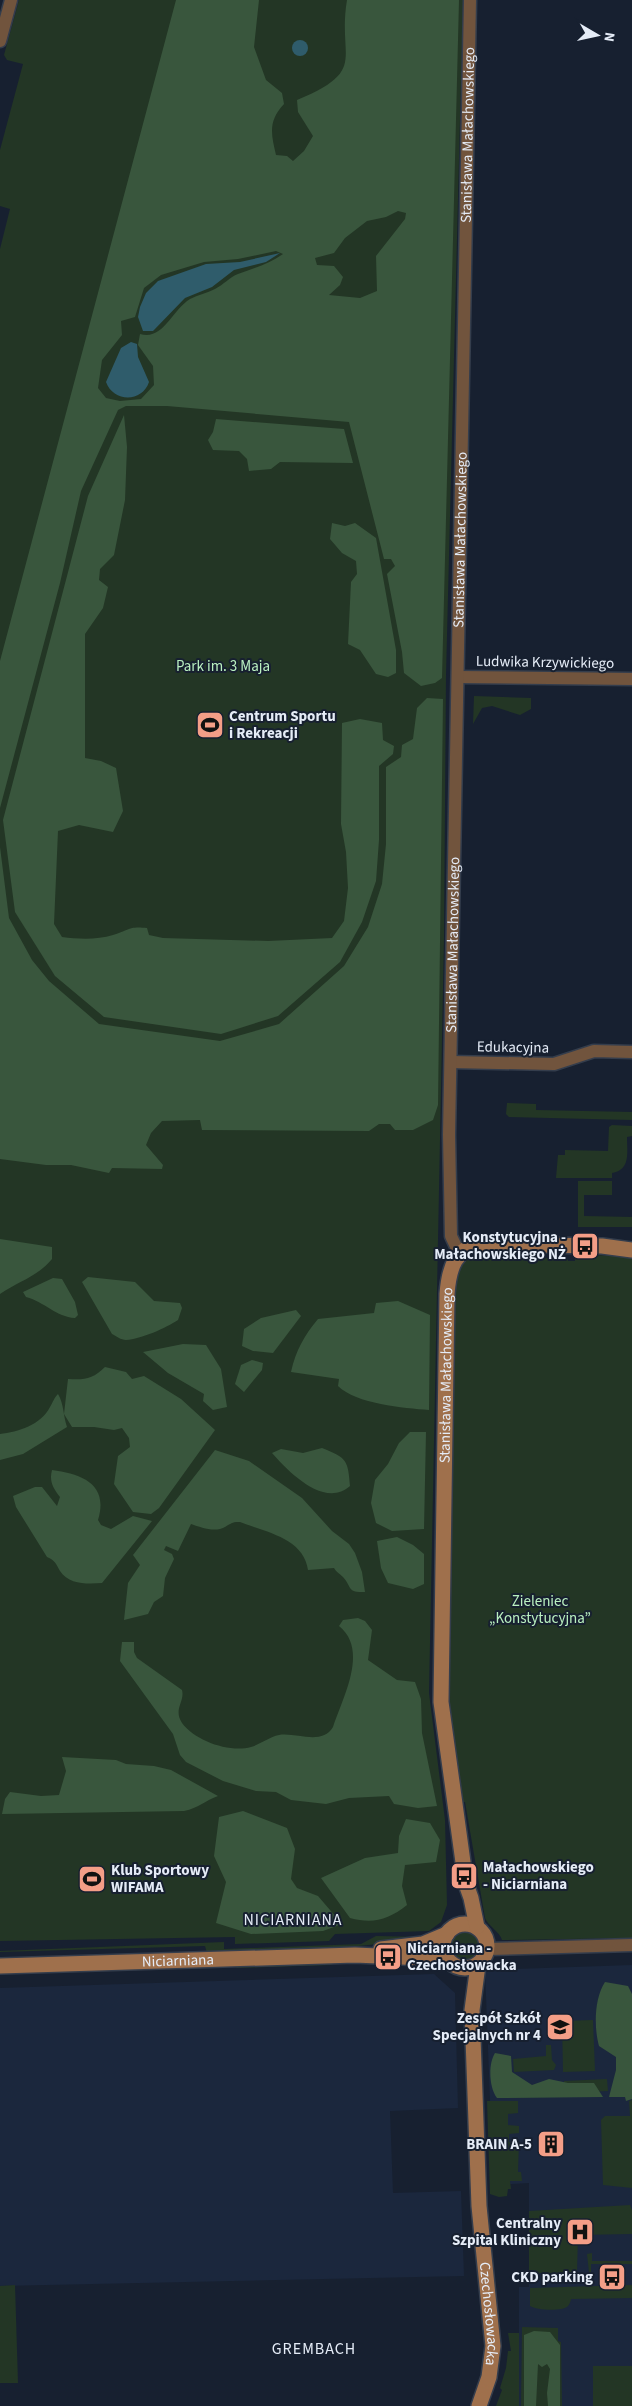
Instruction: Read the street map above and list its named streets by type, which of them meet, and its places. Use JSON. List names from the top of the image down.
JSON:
{
  "streets": {
    "street": [
      "Stanisława Małachowskiego",
      "Ludwika Krzywickiego",
      "Edukacyjna",
      "Niciarniana",
      "Czechosłowacka"
    ]
  },
  "crossings": [
    ["Stanisława Małachowskiego", "Ludwika Krzywickiego"],
    ["Stanisława Małachowskiego", "Edukacyjna"],
    ["Stanisława Małachowskiego", "Niciarniana"],
    ["Stanisława Małachowskiego", "Czechosłowacka"],
    ["Niciarniana", "Czechosłowacka"]
  ],
  "districts": ["NICIARNIANA", "GREMBACH"],
  "parks": ["Park im. 3 Maja", "Zieleniec „Konstytucyjna”"],
  "places": {
    "sports": ["Centrum Sportu i Rekreacji", "Klub Sportowy WIFAMA"],
    "bus stop": [
      "Konstytucyjna - Małachowskiego NŻ",
      "Małachowskiego - Niciarniana",
      "Niciarniana - Czechosłowacka",
      "CKD parking"
    ],
    "school or university": ["Zespół Szkół Specjalnych nr 4"],
    "building": ["BRAIN A-5"],
    "hospital": ["Centralny Szpital Kliniczny"]
  },
  "north": "right"
}
